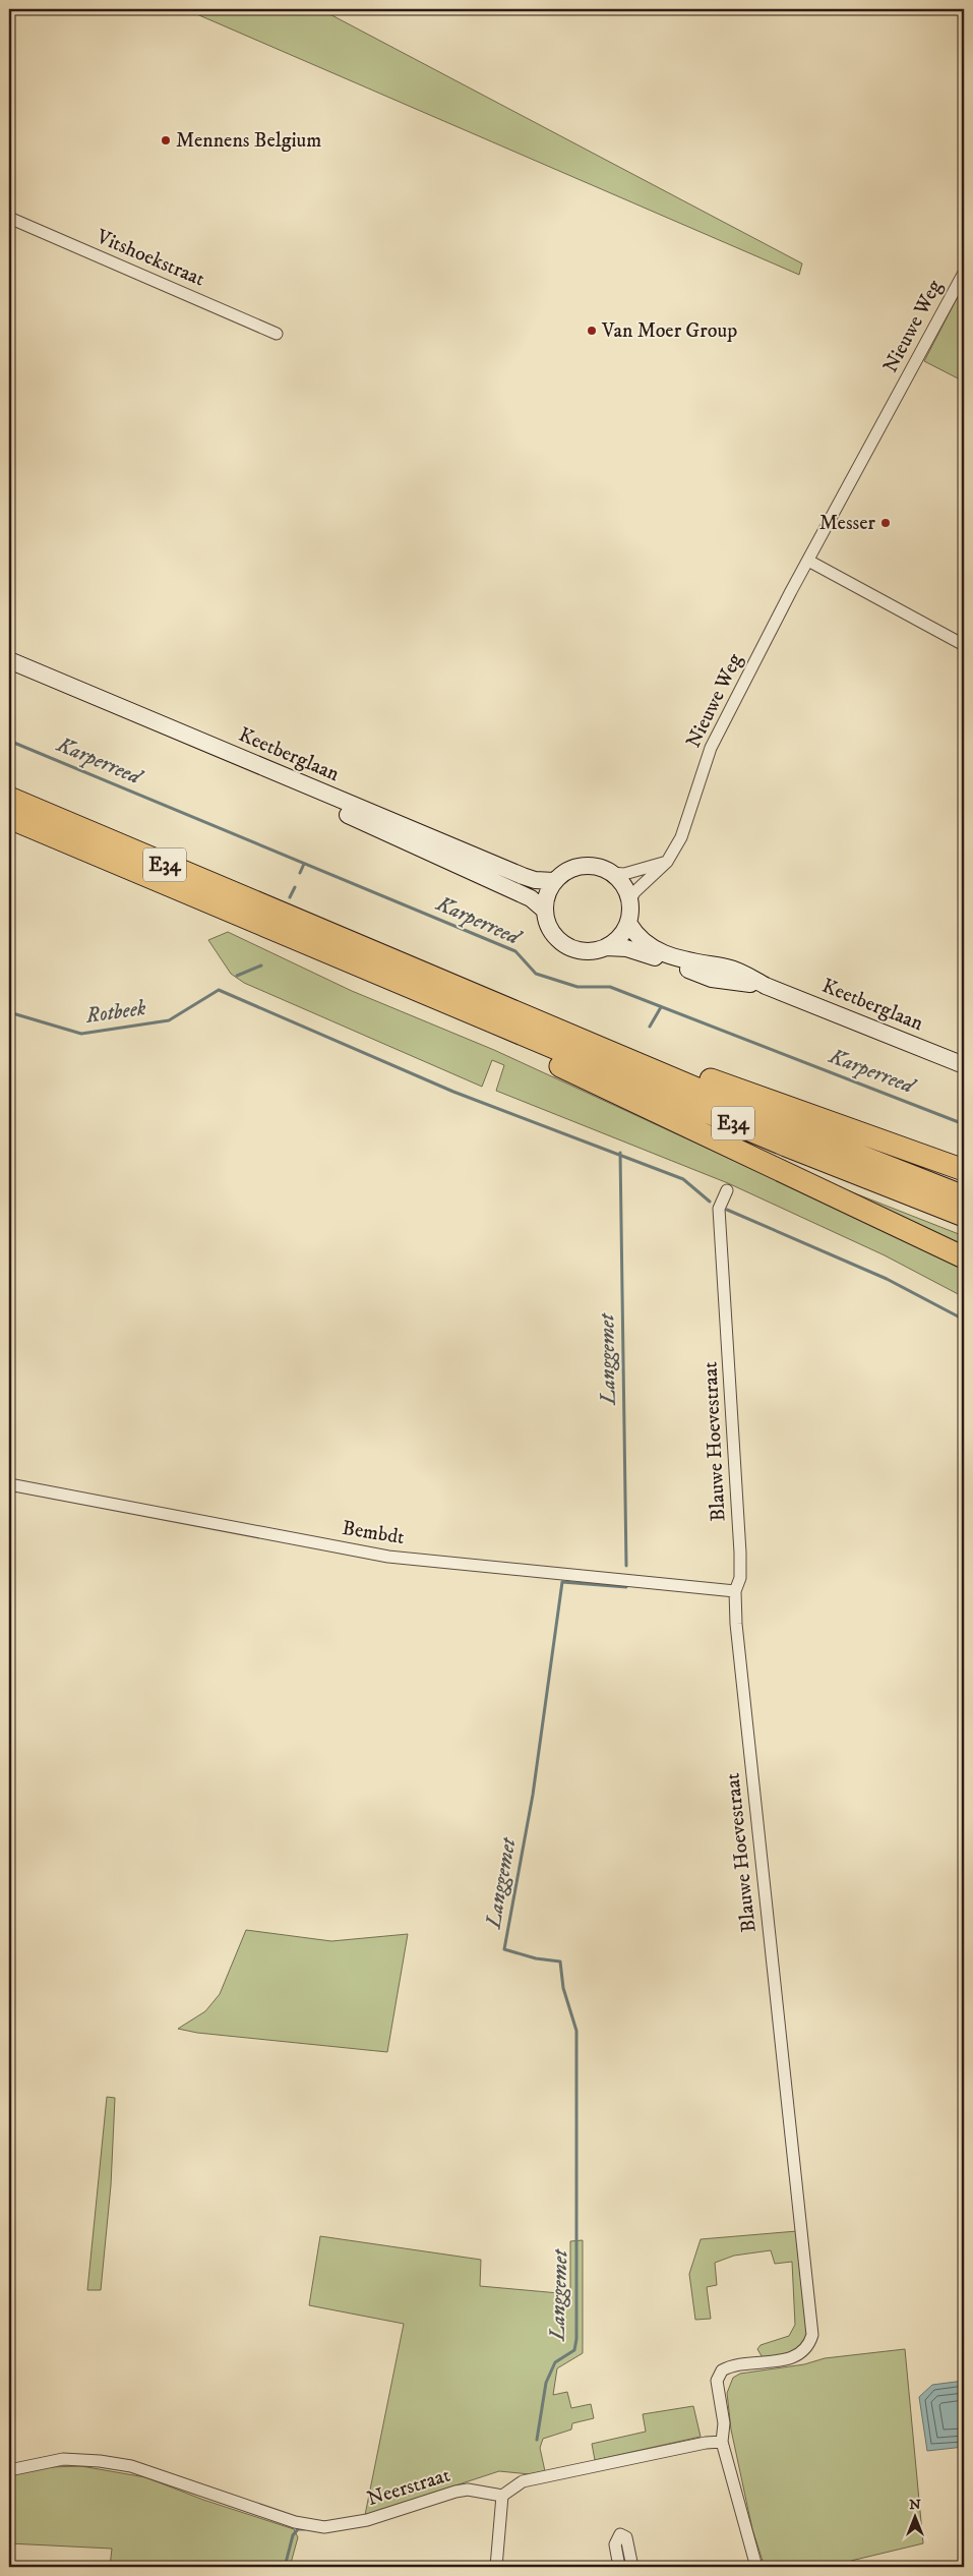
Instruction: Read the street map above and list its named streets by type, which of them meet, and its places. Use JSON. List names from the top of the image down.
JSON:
{
  "streets": {
    "highway": ["E34"],
    "main road": ["Keetberglaan"],
    "street": [
      "Vitshoekstraat",
      "Nieuwe Weg",
      "Blauwe Hoevestraat",
      "Bembdt",
      "Neerstraat"
    ]
  },
  "crossings": [
    ["Nieuwe Weg", "Keetberglaan"],
    ["Blauwe Hoevestraat", "Bembdt"]
  ],
  "water": ["Karperreed", "Rotbeek", "Langgemet"],
  "places": ["Mennens Belgium", "Van Moer Group", "Messer"],
  "north": "top"
}
